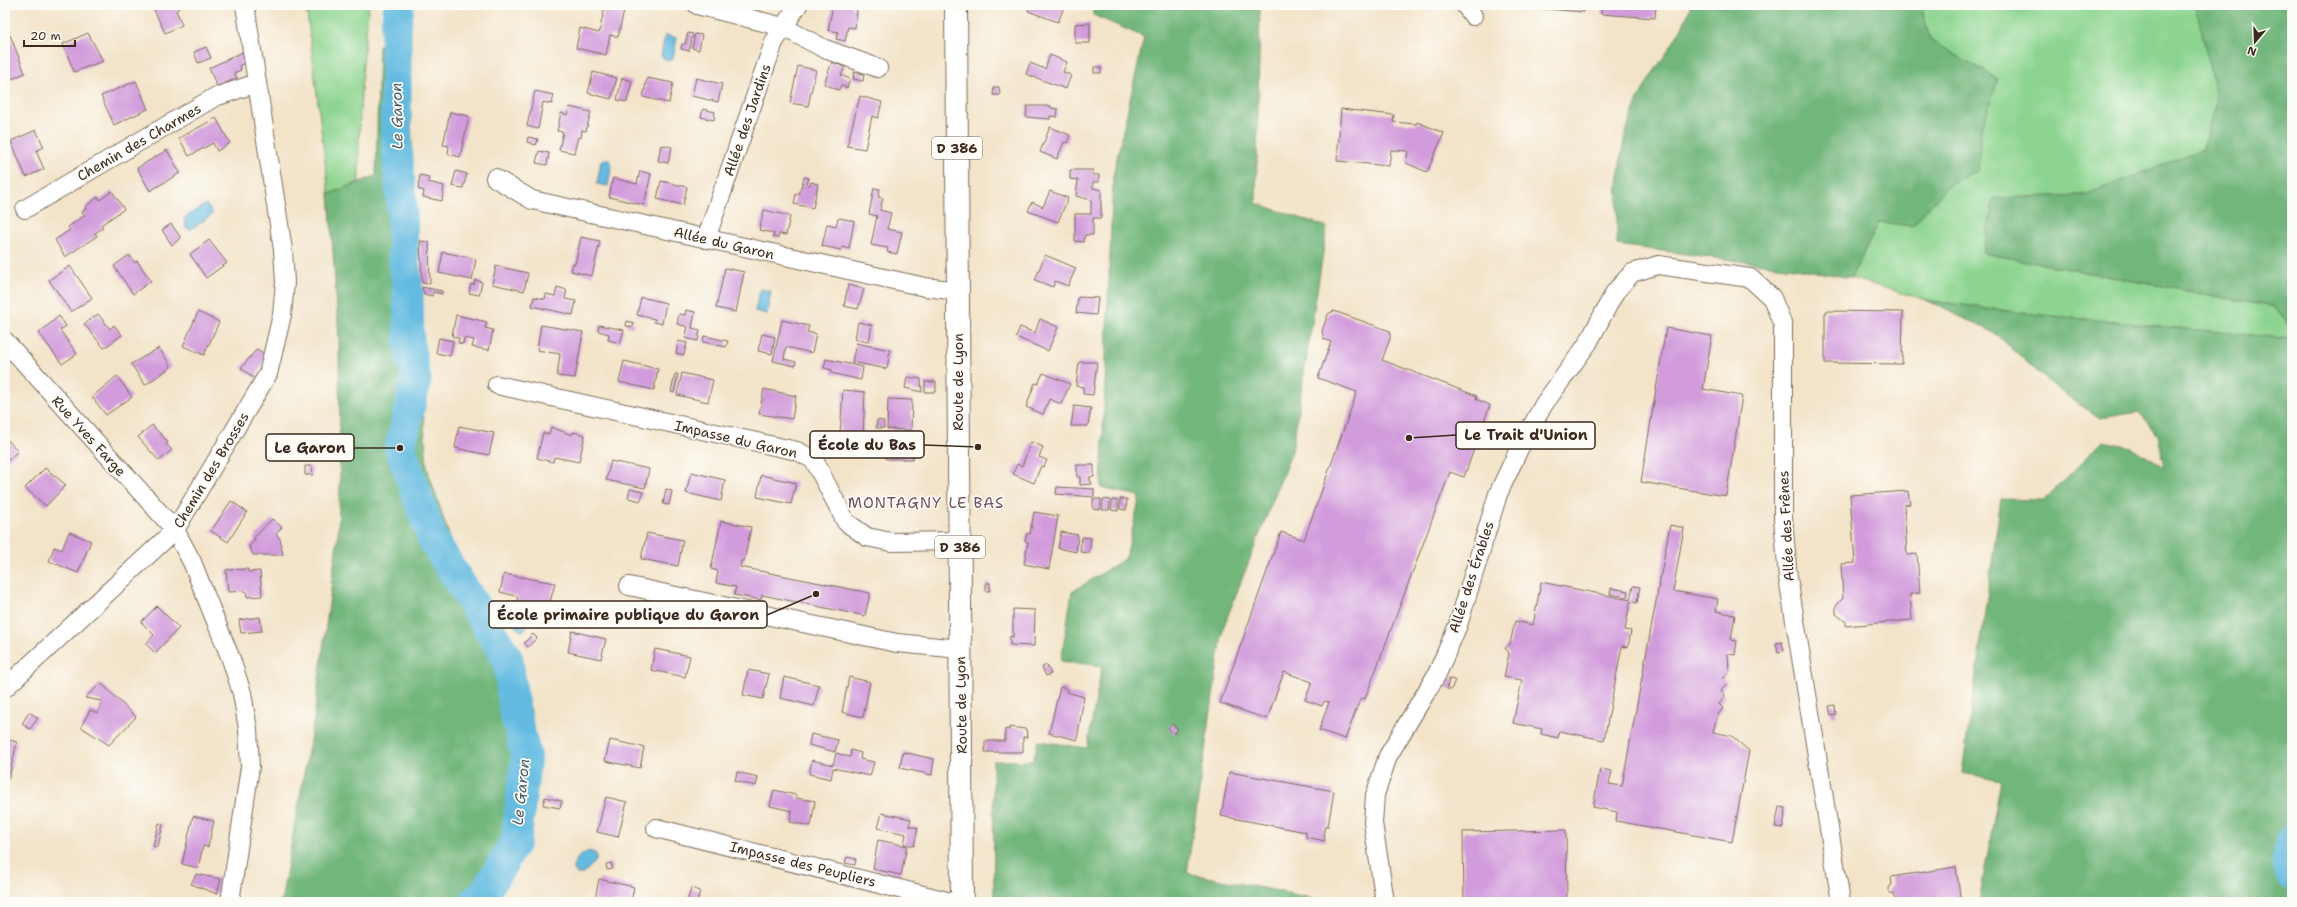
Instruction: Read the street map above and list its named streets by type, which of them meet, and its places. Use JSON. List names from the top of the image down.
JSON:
{
  "streets": {
    "main road": ["D 386", "Route de Lyon"],
    "street": [
      "Allée des Jardins",
      "Chemin des Charmes",
      "Allée du Garon",
      "Rue Yves Farge",
      "Impasse du Garon",
      "Chemin des Brosses",
      "Allée des Frênes",
      "Allée des Érables",
      "Impasse des Peupliers"
    ]
  },
  "crossings": [
    ["Allée des Jardins", "Allée du Garon"],
    ["Chemin des Charmes", "Chemin des Brosses"],
    ["Allée du Garon", "Route de Lyon"],
    ["Route de Lyon", "Impasse du Garon"],
    ["Rue Yves Farge", "Chemin des Brosses"],
    ["Allée des Frênes", "Allée des Érables"]
  ],
  "districts": ["MONTAGNY LE BAS"],
  "water": ["Le Garon"],
  "places": [
    "Le Trait d'Union",
    "École du Bas",
    "Le Garon",
    "École primaire publique du Garon"
  ],
  "scale_bar": "20 m",
  "north": "bottom"
}
